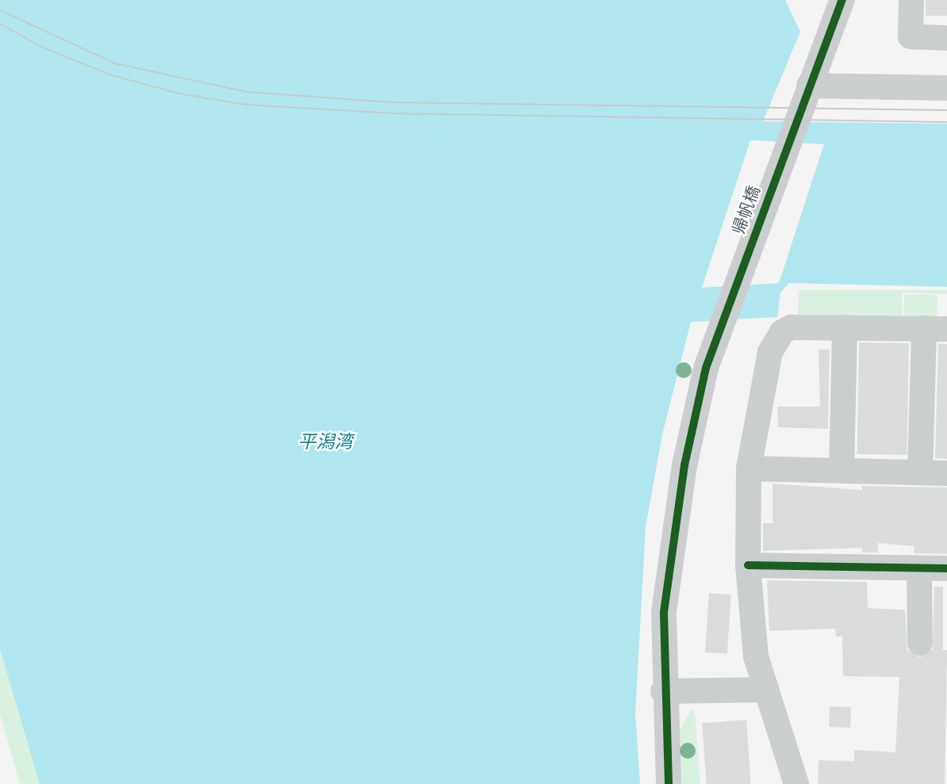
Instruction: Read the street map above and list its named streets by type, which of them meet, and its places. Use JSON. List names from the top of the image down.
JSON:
{
  "streets": {
    "street": ["帰帆橋"]
  },
  "water": ["平潟湾"]
}
